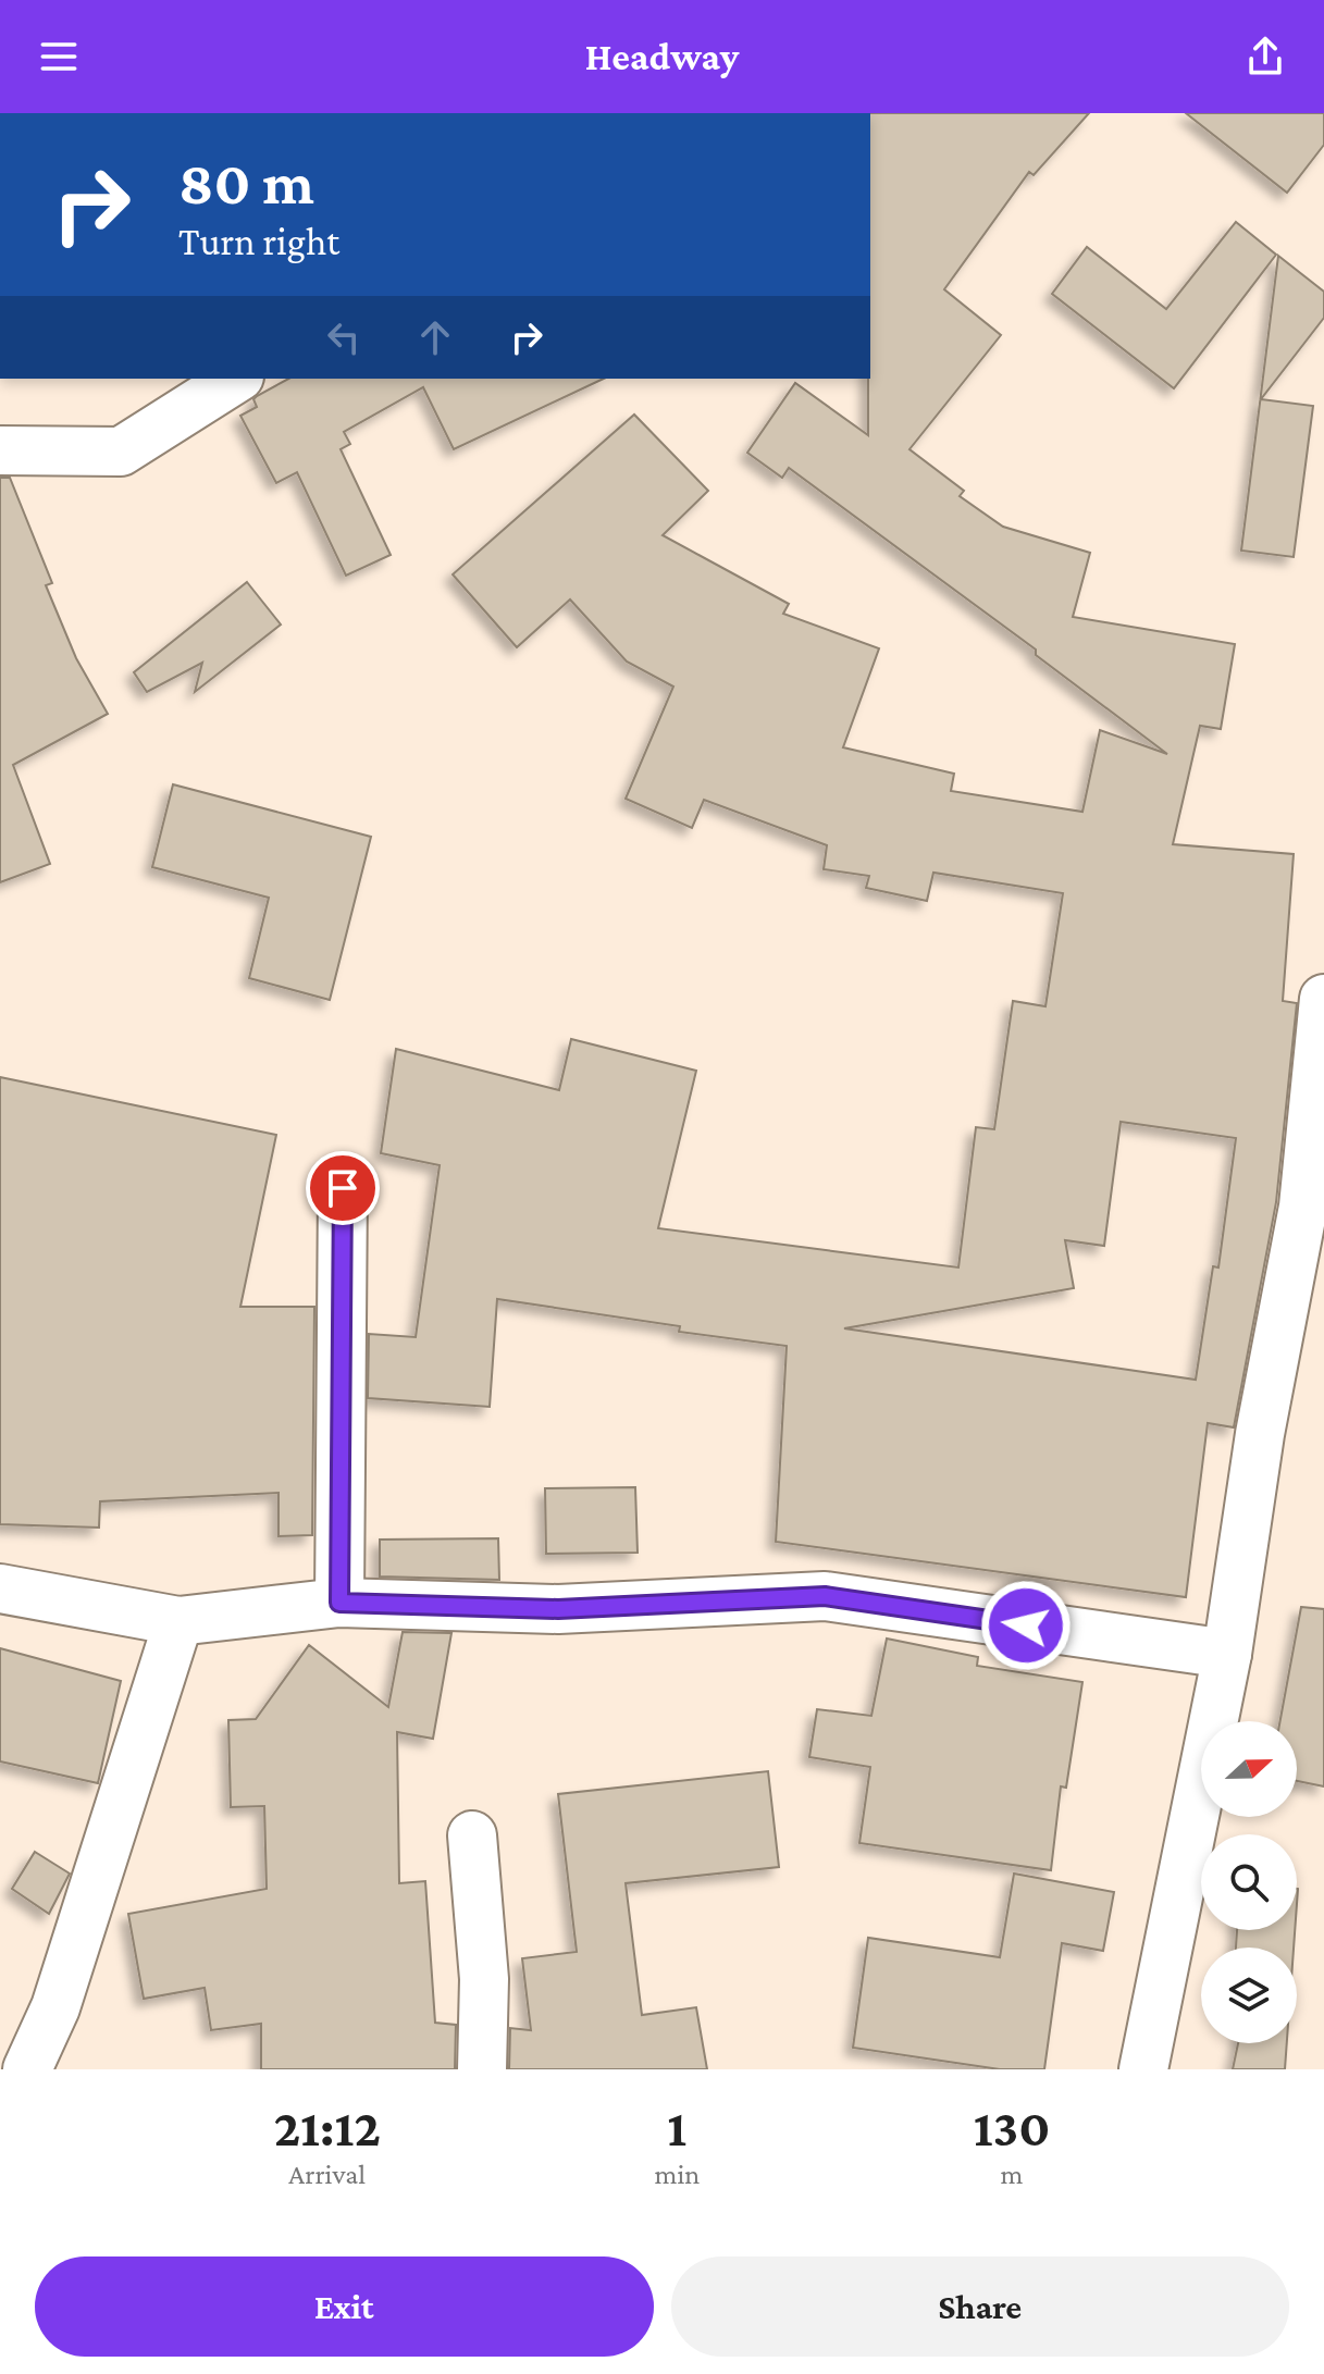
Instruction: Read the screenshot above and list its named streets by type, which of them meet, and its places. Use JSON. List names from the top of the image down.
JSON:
{
  "north": "right",
  "page": {
    "header": "Headway",
    "turn": ["80 m", "Turn right"],
    "eta": [
      "21:12",
      "Arrival",
      "1",
      "min",
      "130",
      "m"
    ],
    "buttons": ["Exit", "Share"]
  }
}
